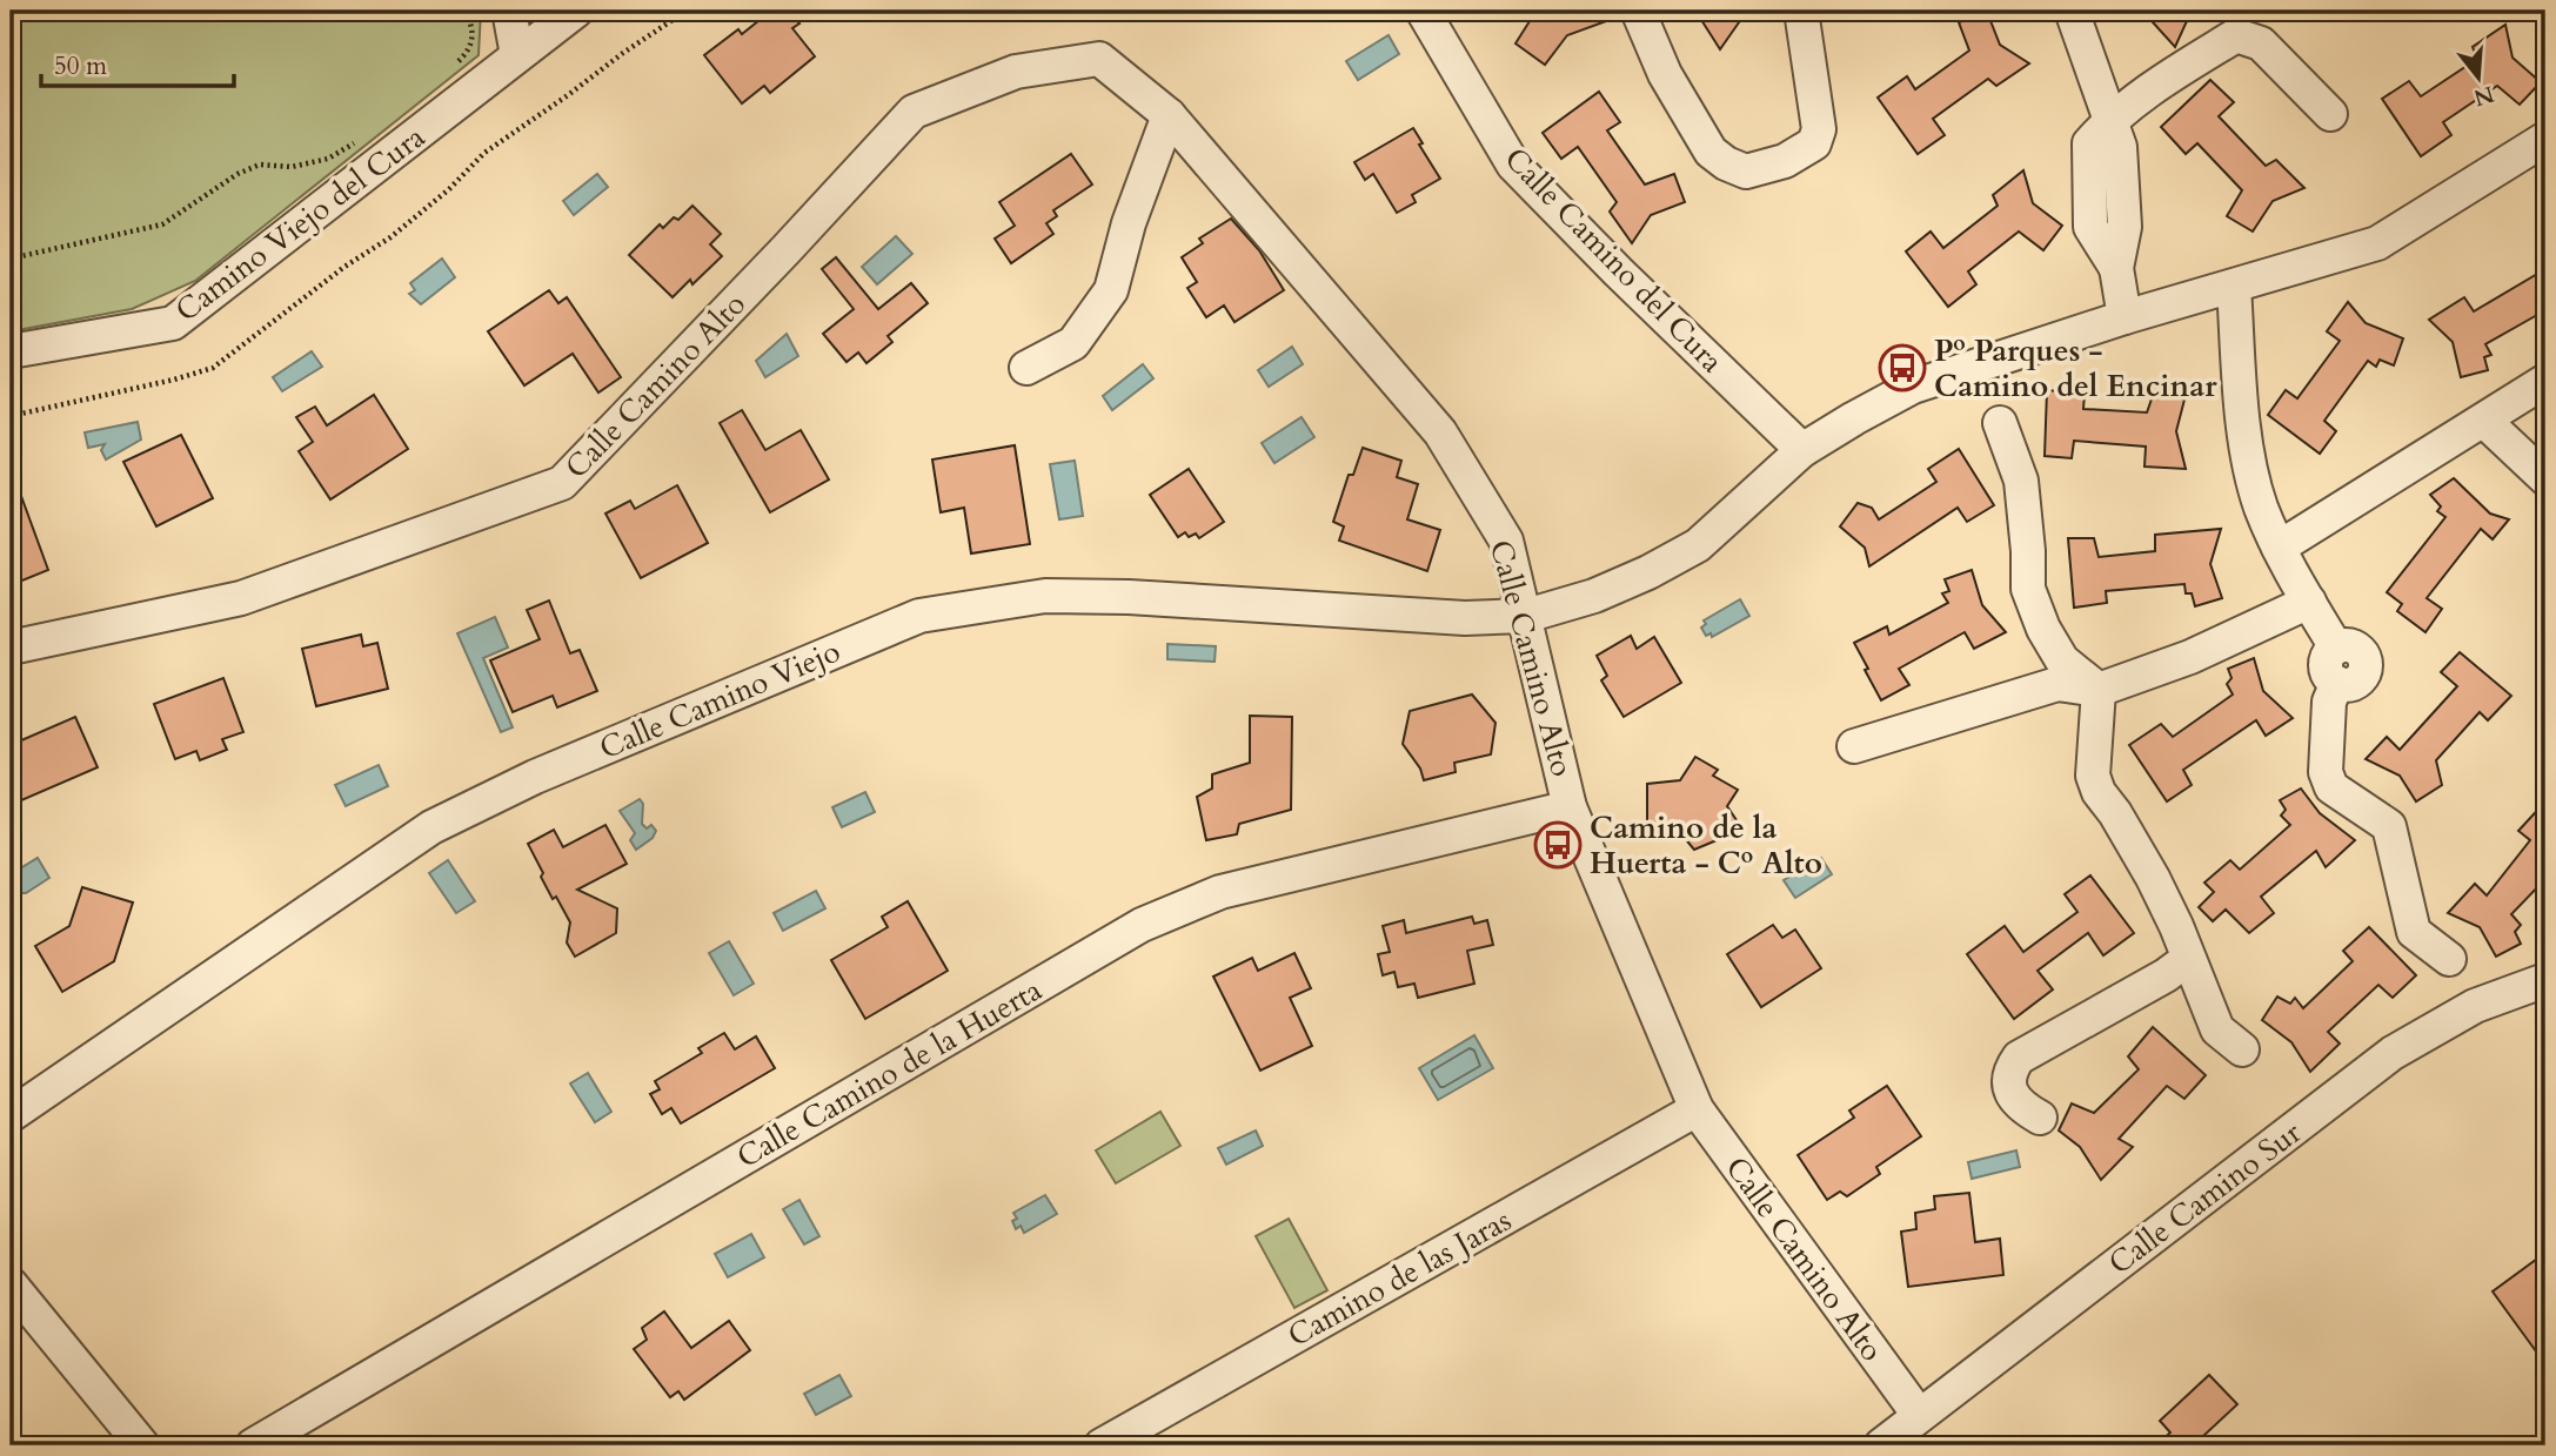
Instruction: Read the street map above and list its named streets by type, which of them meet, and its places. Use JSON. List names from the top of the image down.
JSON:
{
  "streets": {
    "street": [
      "Camino Viejo del Cura",
      "Calle Camino del Cura",
      "Calle Camino Alto",
      "Calle Camino Viejo",
      "Calle Camino de la Huerta",
      "Calle Camino Sur",
      "Camino de las Jaras"
    ]
  },
  "crossings": [
    ["Calle Camino del Cura", "Calle Camino Viejo"],
    ["Calle Camino Alto", "Calle Camino Viejo"],
    ["Calle Camino Alto", "Calle Camino de la Huerta"],
    ["Calle Camino Alto", "Calle Camino Sur"],
    ["Calle Camino Alto", "Camino de las Jaras"]
  ],
  "places": {
    "bus stop": ["Pº Parques - Camino del Encinar", "Camino de la Huerta - Cº Alto"]
  },
  "scale_bar": "50 m",
  "north": "bottom"
}
